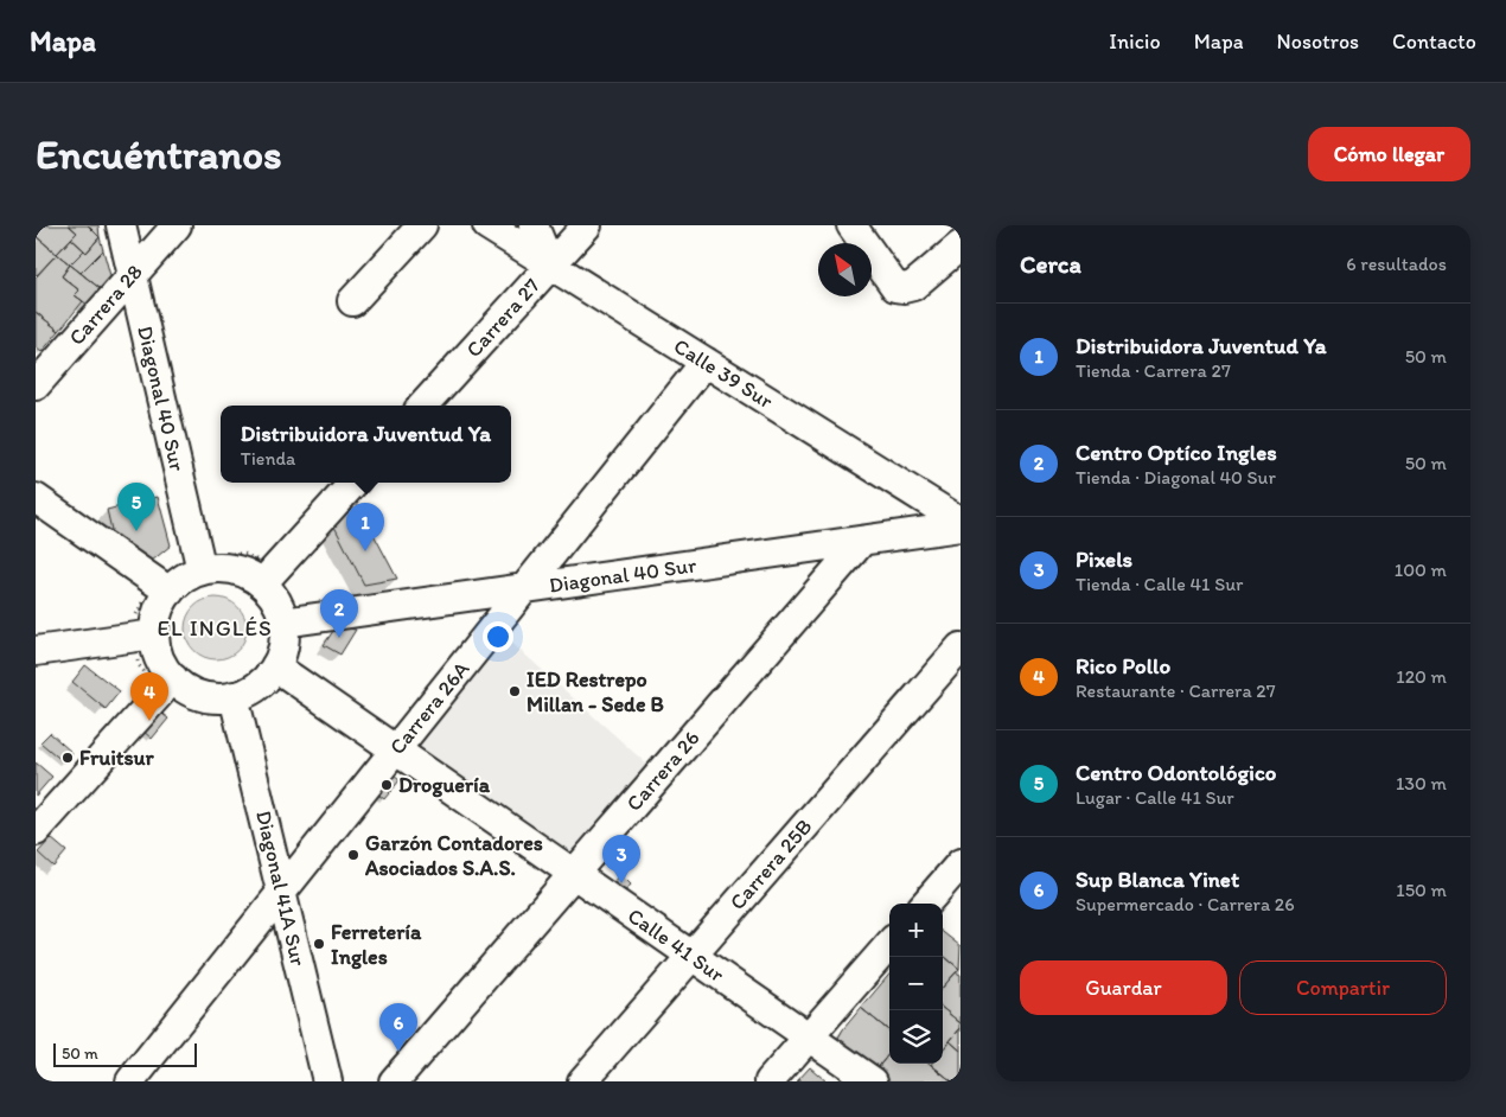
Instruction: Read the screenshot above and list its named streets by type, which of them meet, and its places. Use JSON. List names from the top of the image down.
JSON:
{
  "streets": {
    "street": [
      "Carrera 28",
      "Carrera 27",
      "Calle 39 Sur",
      "Diagonal 40 Sur",
      "Carrera 26A",
      "Carrera 26",
      "Carrera 25B",
      "Diagonal 41A Sur",
      "Calle 41 Sur"
    ]
  },
  "crossings": [
    ["Carrera 28", "Diagonal 40 Sur"],
    ["Carrera 27", "Calle 39 Sur"],
    ["Calle 39 Sur", "Carrera 26A"],
    ["Diagonal 40 Sur", "Carrera 26A"],
    ["Diagonal 40 Sur", "Carrera 26"],
    ["Diagonal 40 Sur", "Diagonal 41A Sur"],
    ["Diagonal 40 Sur", "Calle 41 Sur"],
    ["Carrera 26A", "Diagonal 41A Sur"],
    ["Carrera 26A", "Calle 41 Sur"],
    ["Carrera 26", "Calle 41 Sur"],
    ["Carrera 25B", "Calle 41 Sur"],
    ["Diagonal 41A Sur", "Calle 41 Sur"]
  ],
  "districts": ["EL INGLÉS"],
  "places": [
    "IED Restrepo Millan - Sede B",
    "Fruitsur",
    "Droguería",
    "Garzón Contadores Asociados S.A.S.",
    "Ferretería Ingles"
  ],
  "scale_bar": "50 m",
  "north": "top left",
  "page": {
    "header": "Mapa",
    "nav": [
      "Inicio",
      "Mapa",
      "Nosotros",
      "Contacto"
    ],
    "buttons": [
      "Cómo llegar",
      ["Guardar", "Compartir"]
    ],
    "title": "Encuéntranos",
    "heading": ["Cerca", "6 resultados"],
    "list": [
      {
        "mark": "1",
        "name": "Distribuidora Juventud Ya",
        "note": "Tienda · Carrera 27",
        "value": "50 m"
      },
      {
        "mark": "2",
        "name": "Centro Optíco Ingles",
        "note": "Tienda · Diagonal 40 Sur",
        "value": "50 m"
      },
      {
        "mark": "3",
        "name": "Pixels",
        "note": "Tienda · Calle 41 Sur",
        "value": "100 m"
      },
      {
        "mark": "4",
        "name": "Rico Pollo",
        "note": "Restaurante · Carrera 27",
        "value": "120 m"
      },
      {
        "mark": "5",
        "name": "Centro Odontológico",
        "note": "Lugar · Calle 41 Sur",
        "value": "130 m"
      },
      {
        "mark": "6",
        "name": "Sup Blanca Yinet",
        "note": "Supermercado · Carrera 26",
        "value": "150 m"
      }
    ],
    "popup": ["Distribuidora Juventud Ya", "Tienda"],
    "pins": [
      "5",
      "1",
      "2",
      "4",
      "3",
      "6"
    ],
    "map_buttons": ["+", "−"],
    "scale": "50 m"
  }
}
